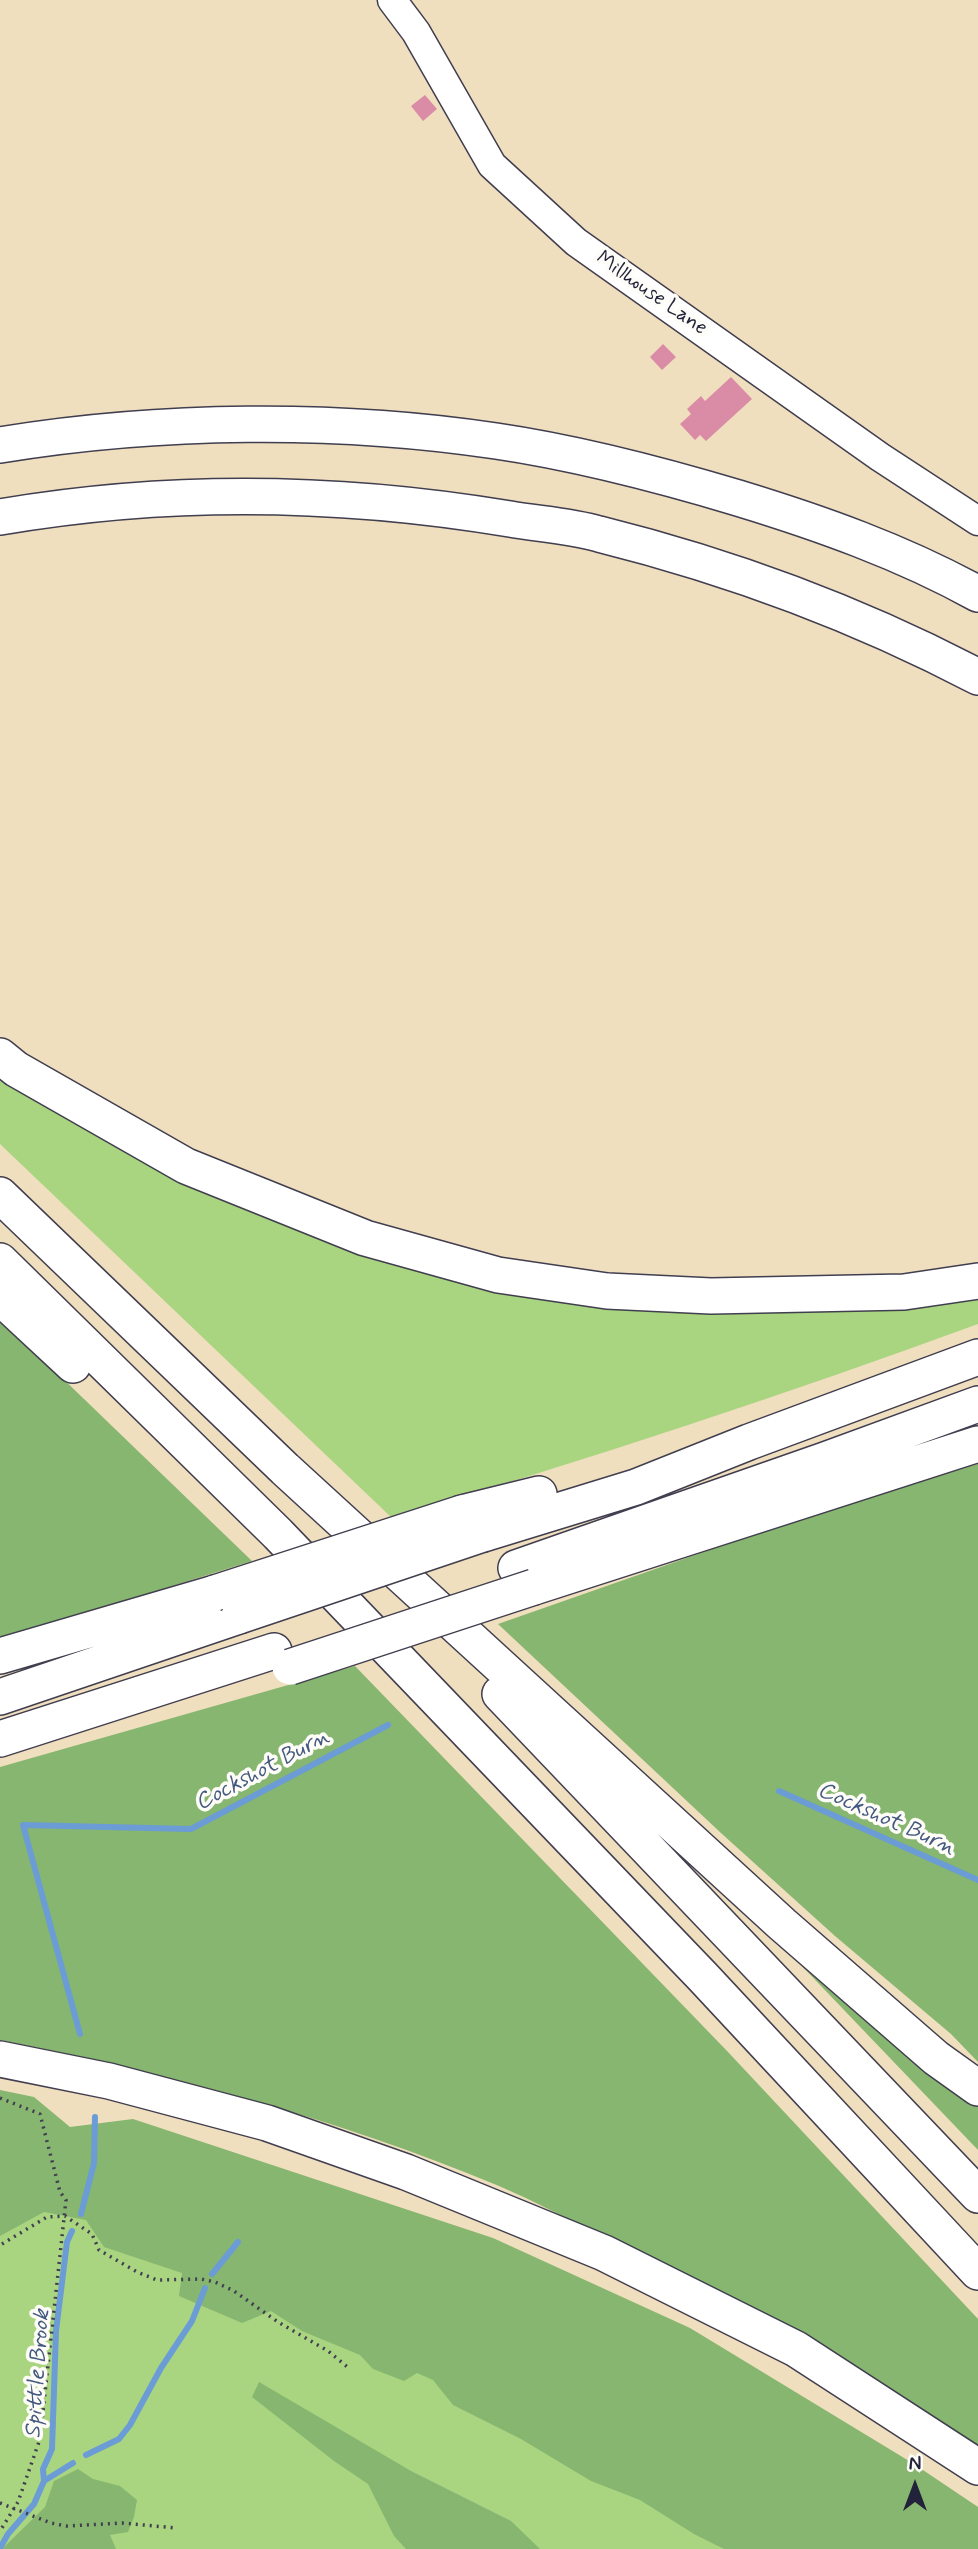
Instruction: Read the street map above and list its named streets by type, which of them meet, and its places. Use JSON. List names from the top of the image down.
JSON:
{
  "streets": {
    "street": ["Millhouse Lane"]
  },
  "water": ["Cockshot Burn", "Spittle Brook"],
  "north": "top"
}
